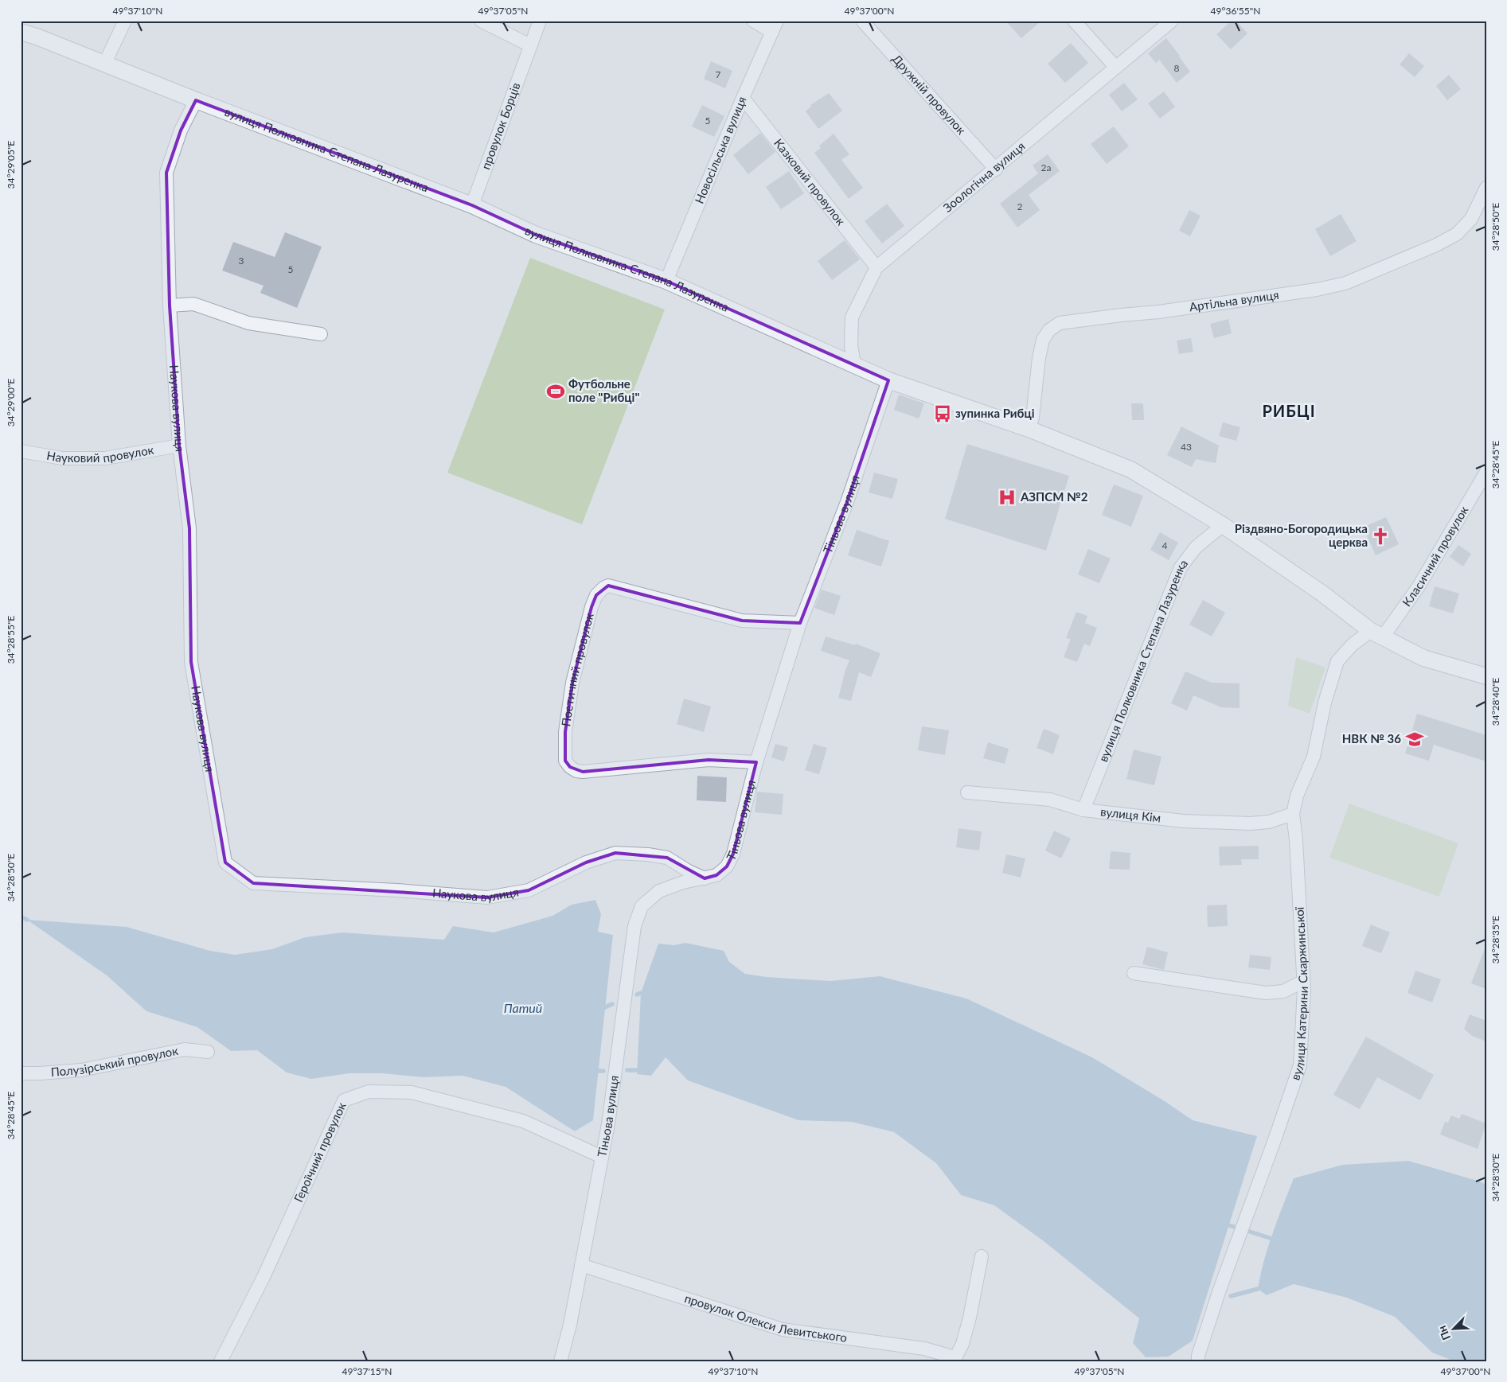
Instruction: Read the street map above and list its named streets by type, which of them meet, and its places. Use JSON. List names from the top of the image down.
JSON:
{
  "streets": {
    "street": [
      "Дружній провулок",
      "провулок Борців",
      "вулиця Полковника Степана Лазуренка",
      "Новосільська вулиця",
      "Зоологічна вулиця",
      "Казковий провулок",
      "Артільна вулиця",
      "Наукова вулиця",
      "Науковий провулок",
      "Тіньова вулиця",
      "Класичний провулок",
      "Поетичний провулок",
      "вулиця Кім",
      "вулиця Катерини Скаржинської",
      "Полузірський провулок",
      "Героїчний провулок",
      "провулок Олекси Левитського"
    ]
  },
  "crossings": [
    ["Дружній провулок", "Зоологічна вулиця"],
    ["провулок Борців", "вулиця Полковника Степана Лазуренка"],
    ["вулиця Полковника Степана Лазуренка", "Новосільська вулиця"],
    ["вулиця Полковника Степана Лазуренка", "Зоологічна вулиця"],
    ["вулиця Полковника Степана Лазуренка", "Артільна вулиця"],
    ["вулиця Полковника Степана Лазуренка", "Наукова вулиця"],
    ["вулиця Полковника Степана Лазуренка", "Тіньова вулиця"],
    ["вулиця Полковника Степана Лазуренка", "Класичний провулок"],
    ["вулиця Полковника Степана Лазуренка", "вулиця Кім"],
    ["вулиця Полковника Степана Лазуренка", "вулиця Катерини Скаржинської"],
    ["Новосільська вулиця", "Казковий провулок"],
    ["Зоологічна вулиця", "Казковий провулок"],
    ["Наукова вулиця", "Науковий провулок"],
    ["Наукова вулиця", "Тіньова вулиця"],
    ["Тіньова вулиця", "Поетичний провулок"],
    ["Тіньова вулиця", "Героїчний провулок"],
    ["Тіньова вулиця", "провулок Олекси Левитського"],
    ["Класичний провулок", "вулиця Катерини Скаржинської"],
    ["вулиця Кім", "вулиця Катерини Скаржинської"]
  ],
  "districts": ["РИБЦІ"],
  "water": ["Патий"],
  "places": {
    "sports": ["Футбольне поле \"Рибці\""],
    "bus stop": ["зупинка Рибці"],
    "hospital": ["АЗПСМ №2"],
    "church": ["Різдвяно-Богородицька церква"],
    "school or university": ["НВК № 36"]
  },
  "house_numbers": [
    "8",
    "7",
    "5",
    "2а",
    "2",
    "3",
    "5",
    "43",
    "4"
  ],
  "north": "bottom left",
  "coordinates": [
    "49°37'10\"N",
    "49°37'05\"N",
    "49°37'00\"N",
    "49°36'55\"N",
    "34°29'05\"E",
    "34°28'50\"E",
    "34°29'00\"E",
    "34°28'45\"E",
    "34°28'55\"E",
    "34°28'40\"E",
    "34°28'35\"E",
    "34°28'30\"E",
    "49°37'15\"N"
  ]
}
